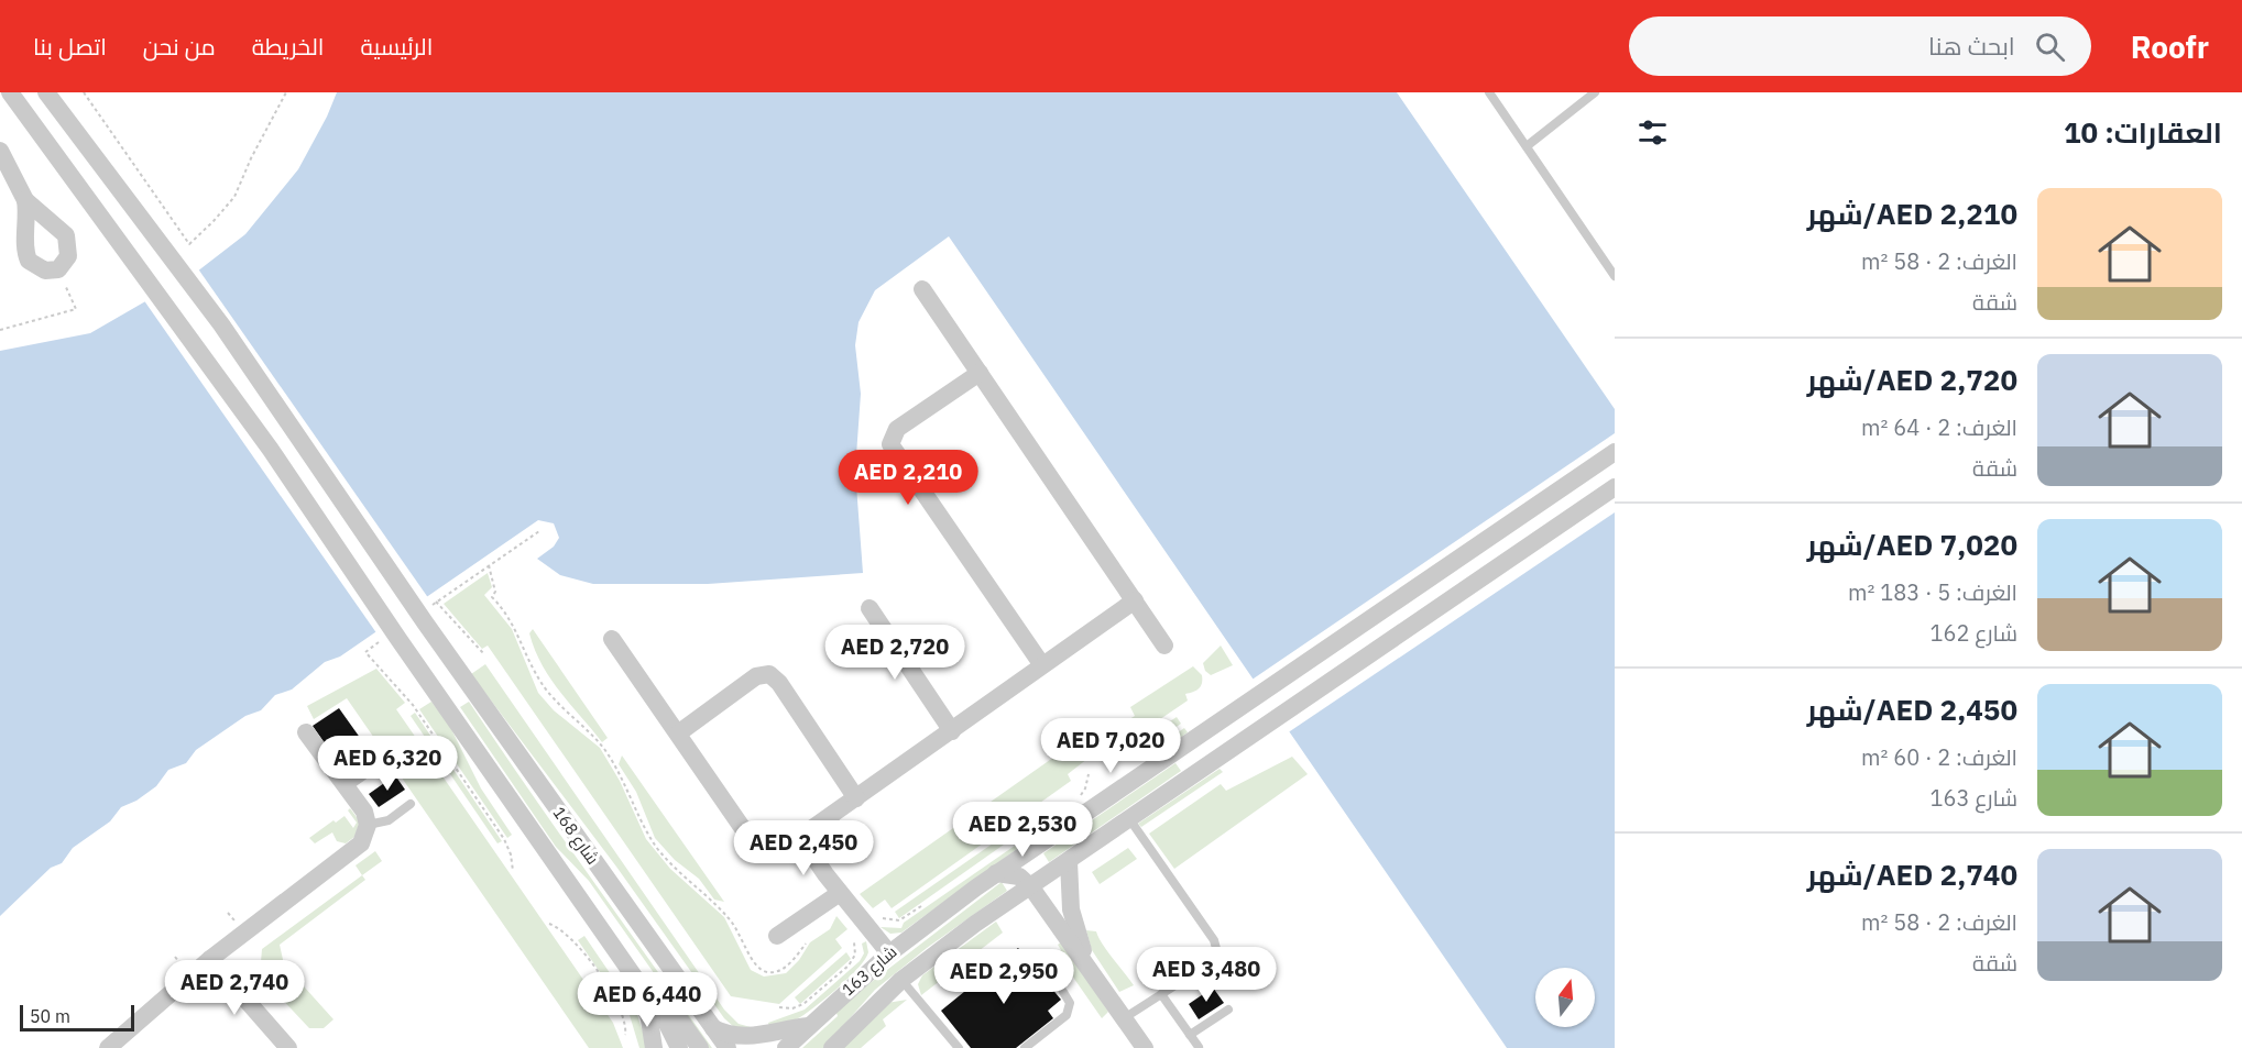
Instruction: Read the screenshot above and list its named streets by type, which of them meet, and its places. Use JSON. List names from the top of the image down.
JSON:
{
  "streets": {
    "street": ["شارع 168", "شارع 163"]
  },
  "scale_bar": "50 m",
  "north": "top",
  "page": {
    "header": "Roofr",
    "search": "ابحث هنا",
    "nav": [
      "الرئيسية",
      "الخريطة",
      "من نحن",
      "اتصل بنا"
    ],
    "heading": "العقارات: 10",
    "list": [
      {
        "name": "AED 2,210/شهر",
        "note": "الغرف: 2 · 58 m² · شقة"
      },
      {
        "name": "AED 2,720/شهر",
        "note": "الغرف: 2 · 64 m² · شقة"
      },
      {
        "name": "AED 7,020/شهر",
        "note": "الغرف: 5 · 183 m² · شارع 162"
      },
      {
        "name": "AED 2,450/شهر",
        "note": "الغرف: 2 · 60 m² · شارع 163"
      },
      {
        "name": "AED 2,740/شهر",
        "note": "الغرف: 2 · 58 m² · شقة"
      }
    ],
    "price": [
      "AED 2,210",
      "AED 2,720",
      "AED 7,020",
      "AED 6,320",
      "AED 2,530",
      "AED 2,450",
      "AED 3,480",
      "AED 2,950",
      "AED 2,740",
      "AED 6,440"
    ],
    "scale": "50 m"
  }
}
